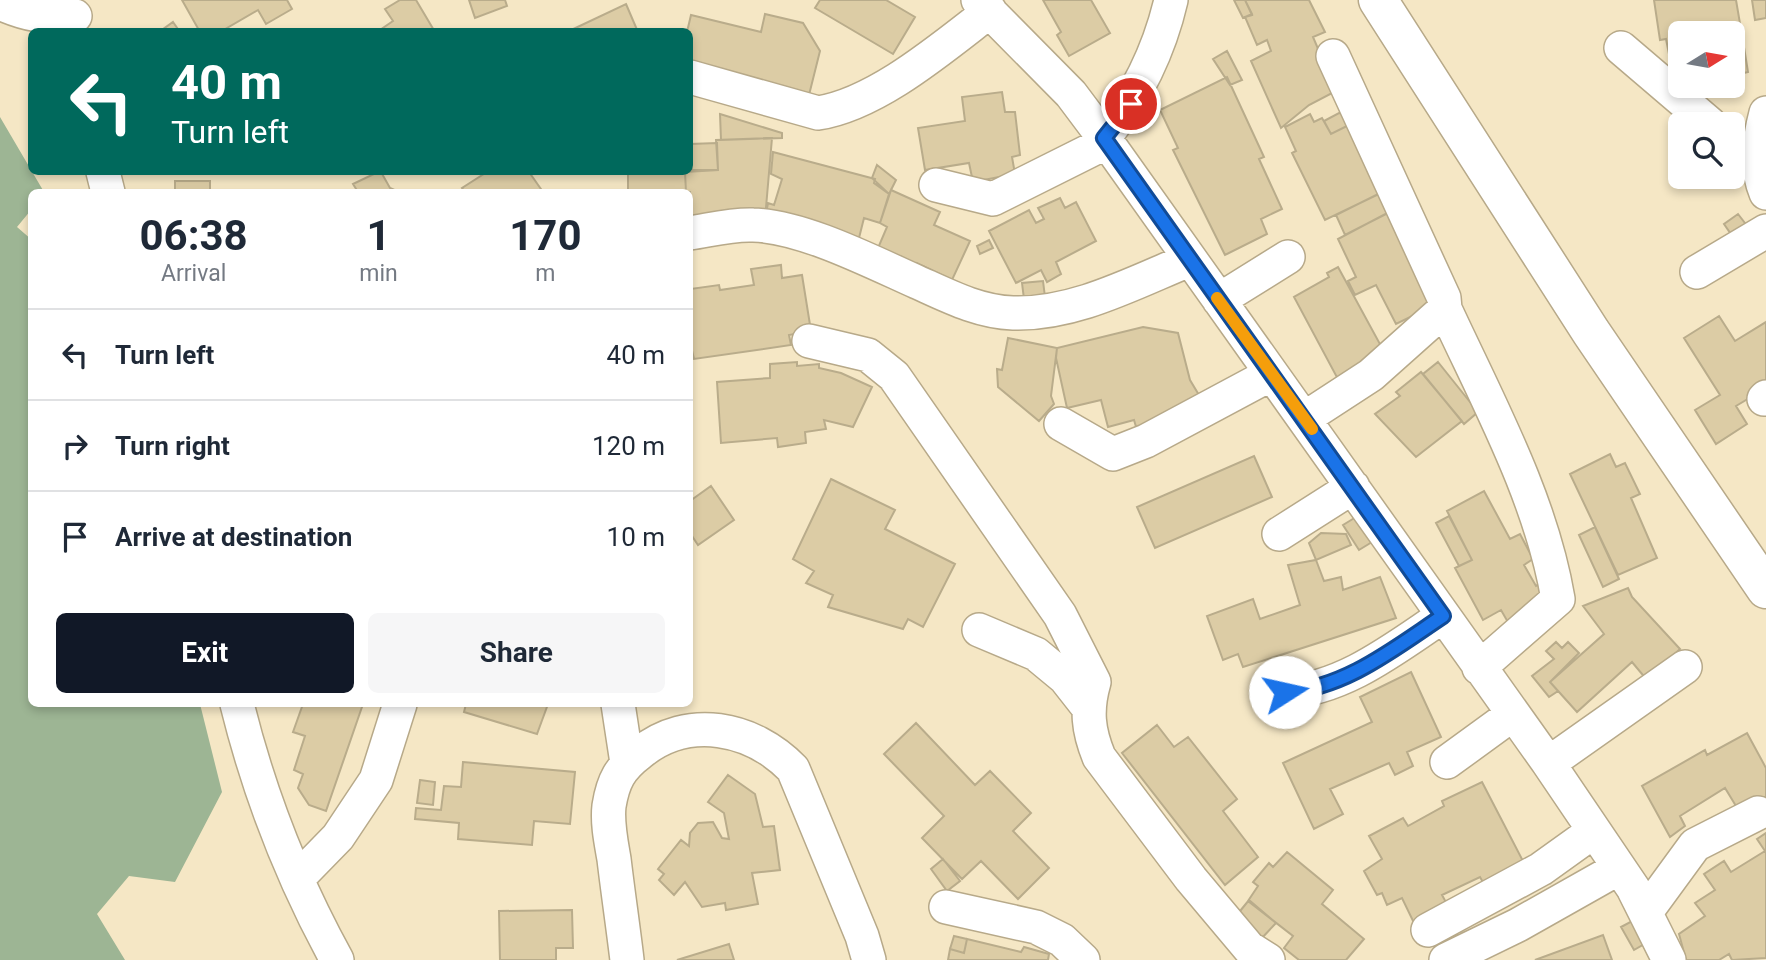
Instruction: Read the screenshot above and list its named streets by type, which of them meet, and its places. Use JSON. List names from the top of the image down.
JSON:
{
  "north": "right",
  "page": {
    "turn": ["40 m", "Turn left"],
    "eta": [
      "06:38",
      "Arrival",
      "1",
      "min",
      "170",
      "m"
    ],
    "list": [
      {
        "name": "Turn left",
        "value": "40 m"
      },
      {
        "name": "Turn right",
        "value": "120 m"
      },
      {
        "name": "Arrive at destination",
        "value": "10 m"
      }
    ],
    "buttons": ["Exit", "Share"]
  }
}
